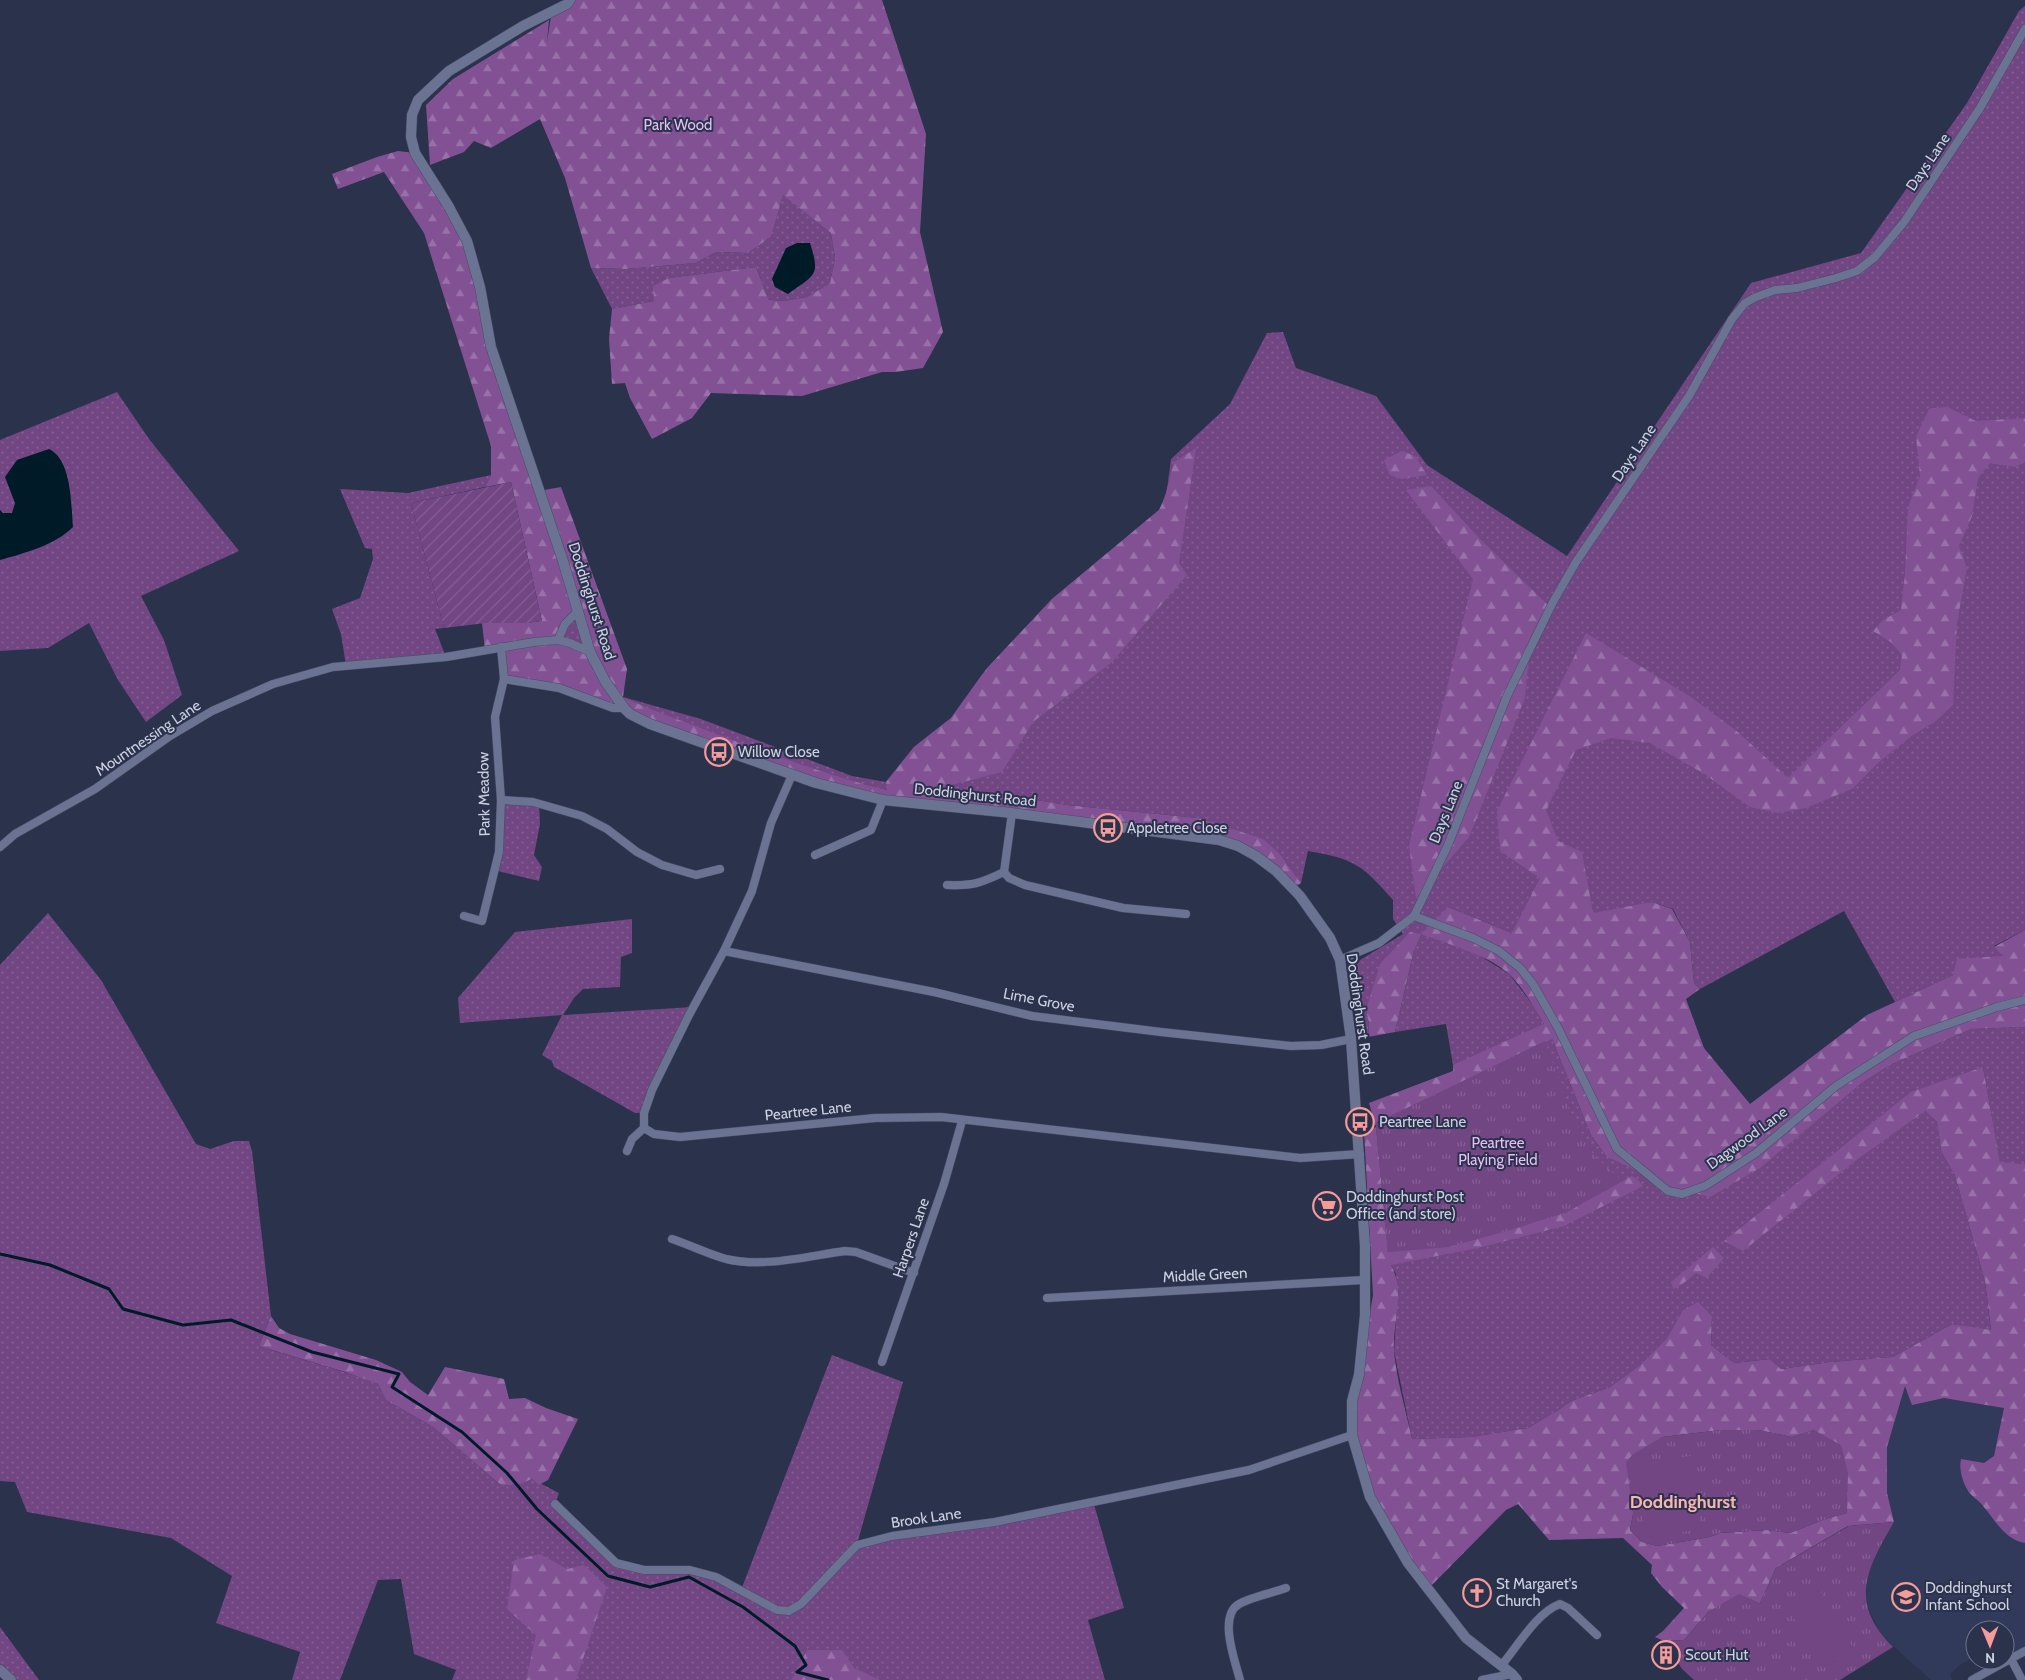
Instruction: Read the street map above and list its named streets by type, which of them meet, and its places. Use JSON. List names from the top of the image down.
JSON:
{
  "streets": {
    "street": [
      "Days Lane",
      "Doddinghurst Road",
      "Mountnessing Lane",
      "Park Meadow",
      "Lime Grove",
      "Peartree Lane",
      "Dagwood Lane",
      "Harpers Lane",
      "Middle Green",
      "Brook Lane"
    ]
  },
  "crossings": [
    ["Days Lane", "Doddinghurst Road"],
    ["Days Lane", "Dagwood Lane"],
    ["Doddinghurst Road", "Mountnessing Lane"],
    ["Doddinghurst Road", "Lime Grove"],
    ["Doddinghurst Road", "Peartree Lane"],
    ["Doddinghurst Road", "Middle Green"],
    ["Doddinghurst Road", "Brook Lane"],
    ["Mountnessing Lane", "Park Meadow"],
    ["Peartree Lane", "Harpers Lane"]
  ],
  "districts": ["Doddinghurst"],
  "parks": ["Park Wood", "Peartree Playing Field"],
  "places": {
    "bus stop": ["Willow Close", "Appletree Close", "Peartree Lane"],
    "supermarket": ["Doddinghurst Post Office (and store)"],
    "church": ["St Margaret's Church"],
    "school or university": ["Doddinghurst Infant School"],
    "building": ["Scout Hut"]
  },
  "north": "bottom"
}
